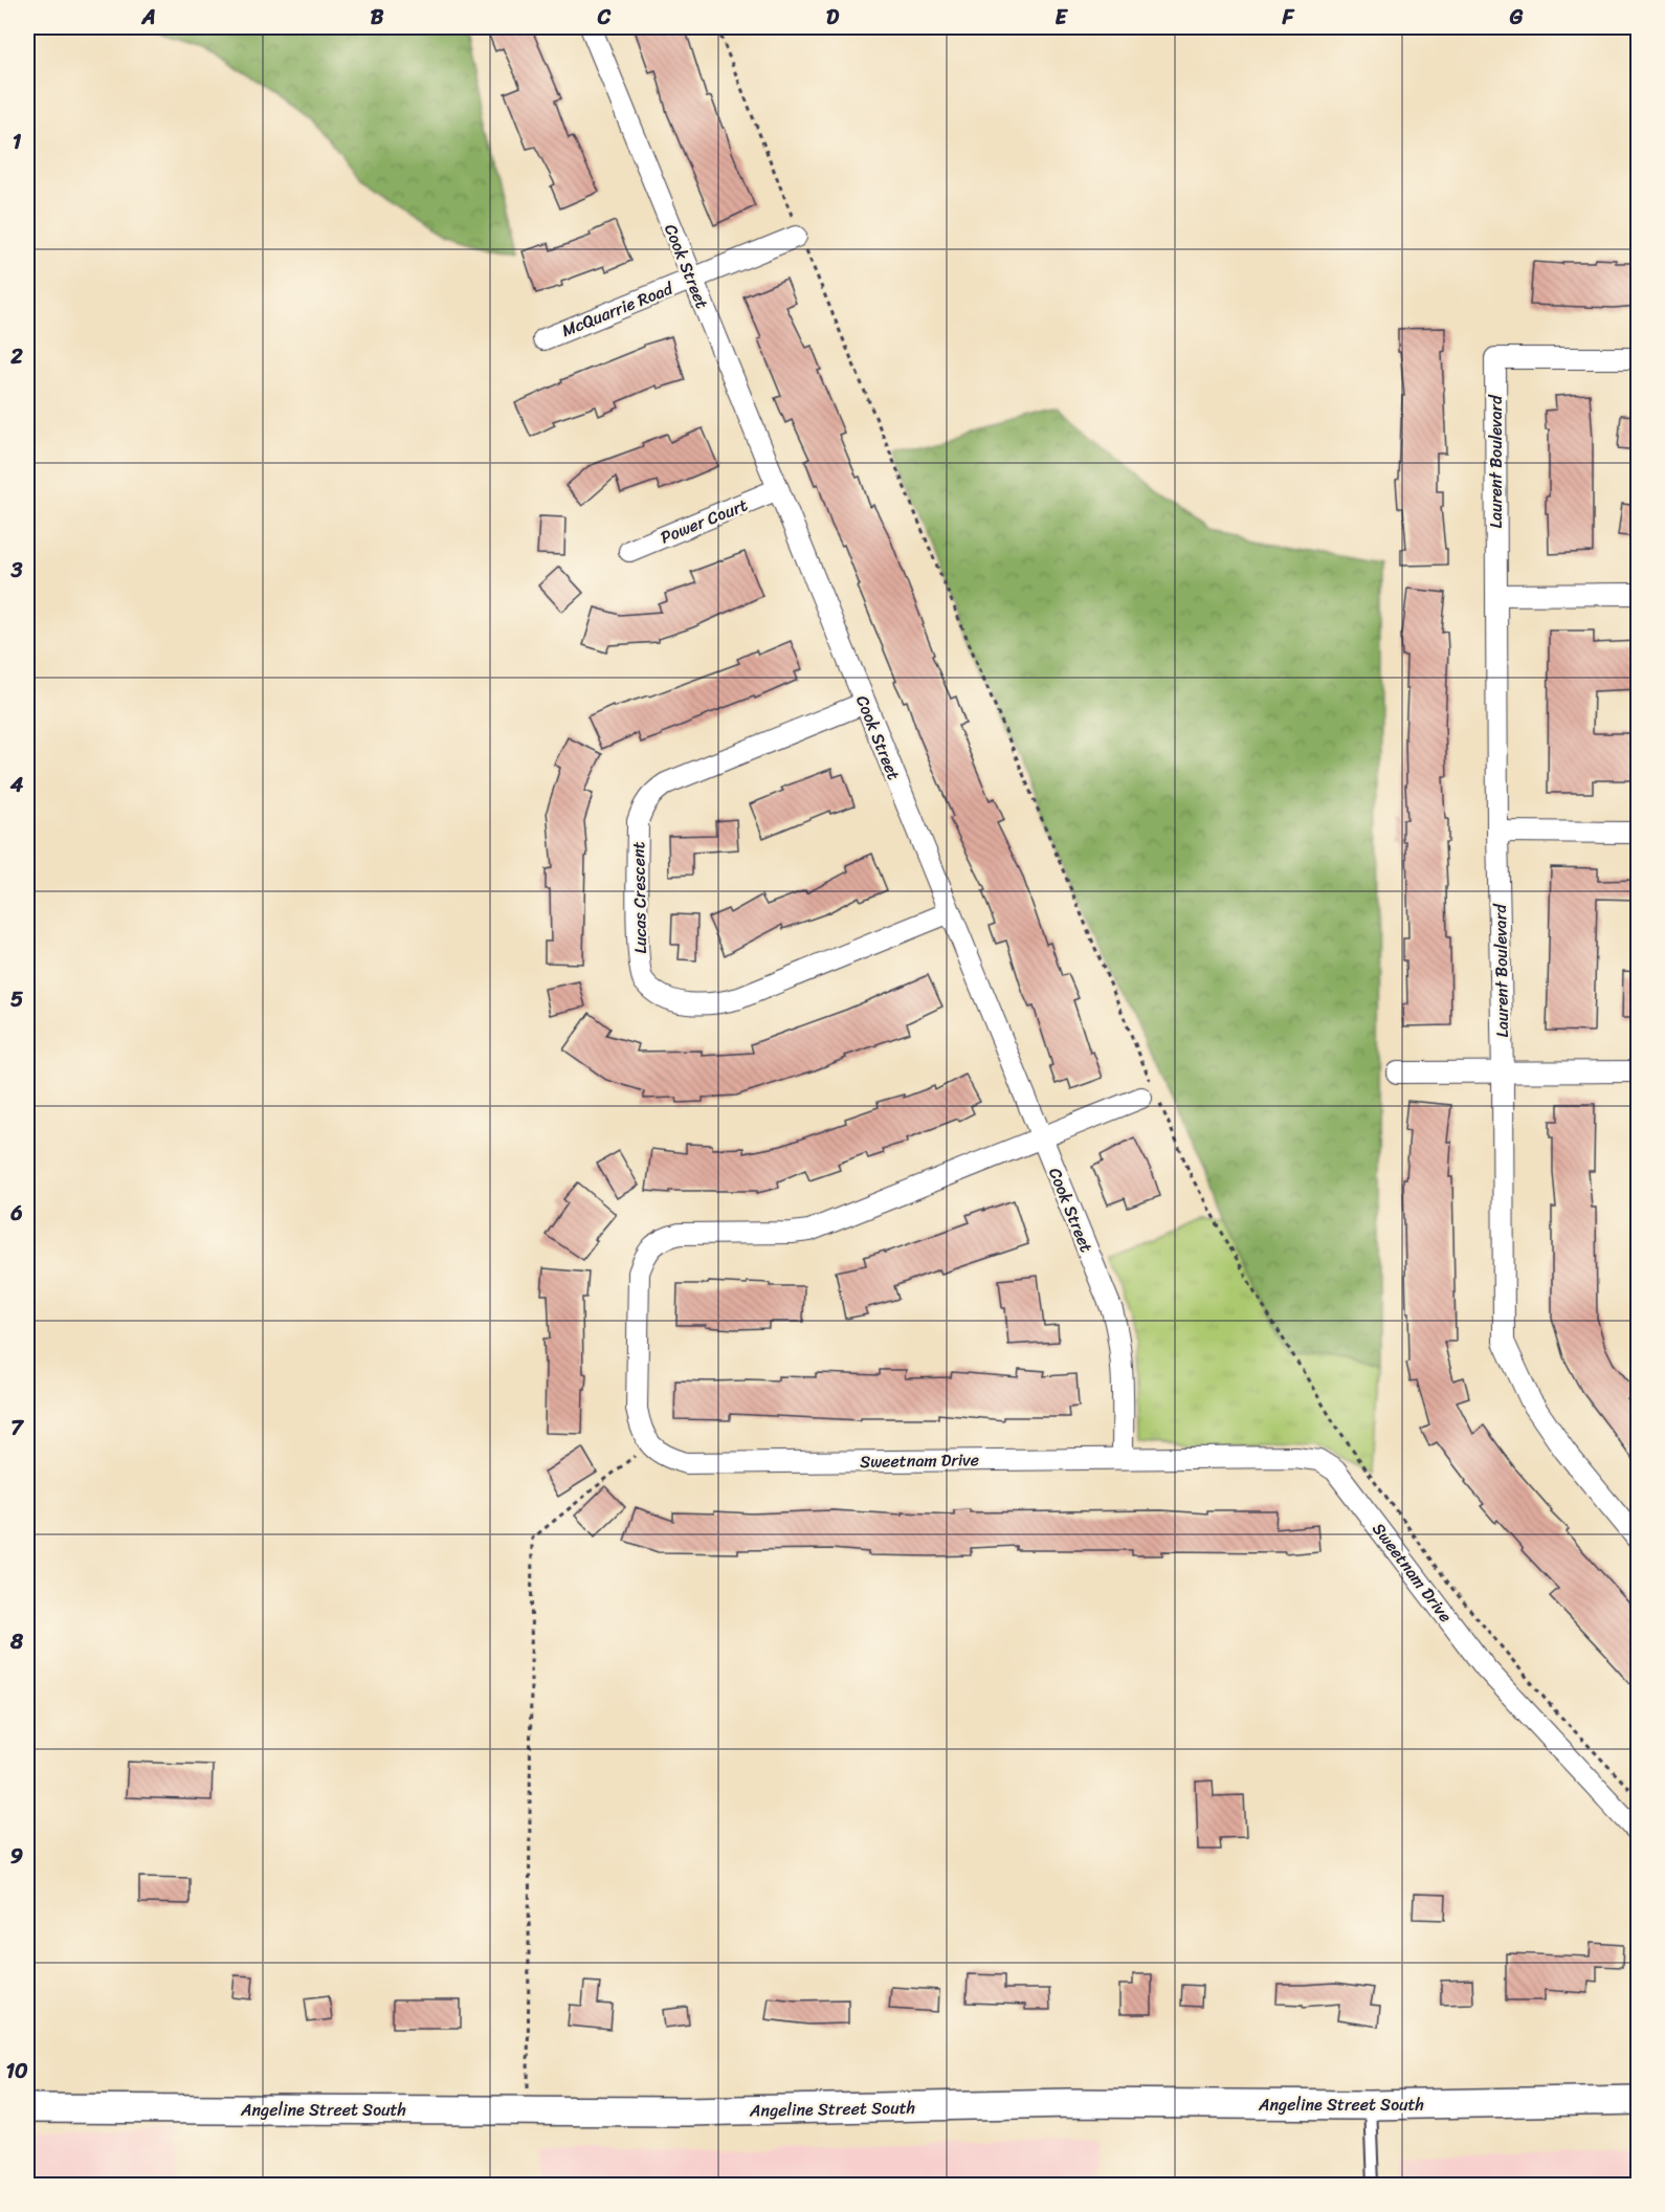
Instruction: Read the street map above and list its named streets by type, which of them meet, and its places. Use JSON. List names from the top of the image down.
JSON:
{
  "streets": {
    "main road": ["Angeline Street South"],
    "street": [
      "Cook Street",
      "McQuarrie Road",
      "Laurent Boulevard",
      "Power Court",
      "Lucas Crescent",
      "Sweetnam Drive"
    ]
  },
  "crossings": [
    ["Cook Street", "McQuarrie Road"],
    ["Cook Street", "Power Court"],
    ["Cook Street", "Lucas Crescent"],
    ["Cook Street", "Sweetnam Drive"]
  ],
  "grid": {
    "columns": [
      "A",
      "B",
      "C",
      "D",
      "E",
      "F",
      "G"
    ],
    "rows": [
      "1",
      "2",
      "3",
      "4",
      "5",
      "6",
      "7",
      "8",
      "9",
      "10"
    ]
  }
}
